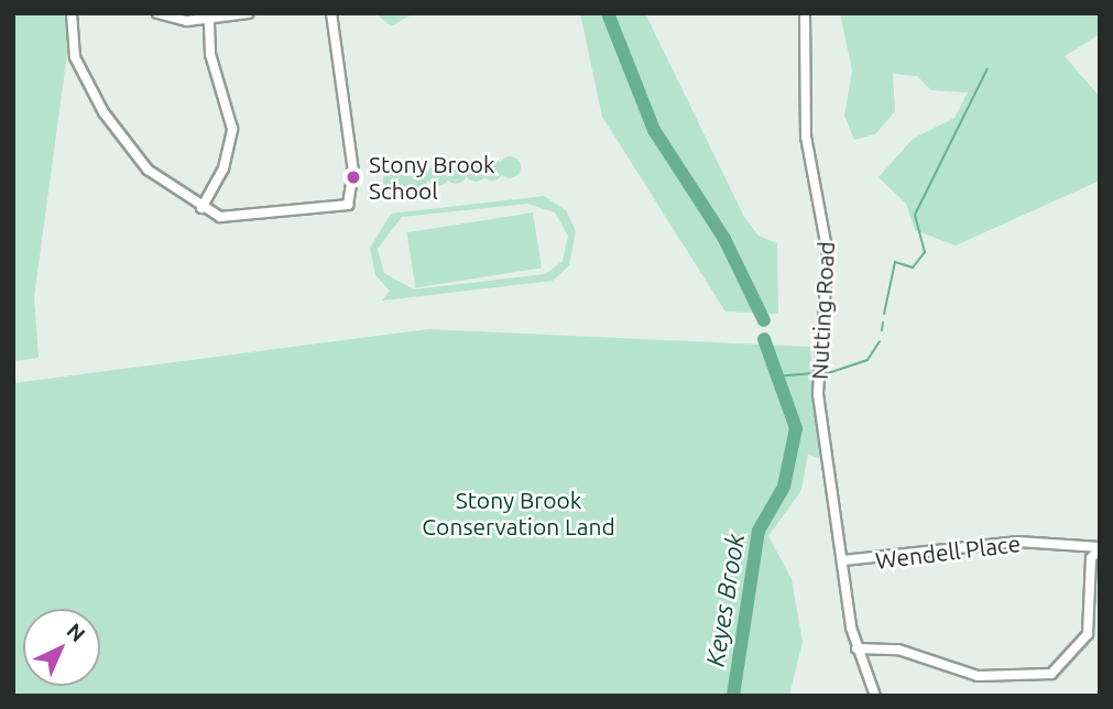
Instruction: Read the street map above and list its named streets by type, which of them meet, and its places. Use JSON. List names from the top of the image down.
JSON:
{
  "streets": {
    "street": ["Nutting Road", "Wendell Place"]
  },
  "crossings": [
    ["Nutting Road", "Wendell Place"]
  ],
  "water": ["Keyes Brook"],
  "parks": ["Stony Brook Conservation Land"],
  "places": ["Stony Brook School"],
  "north": "top right"
}
